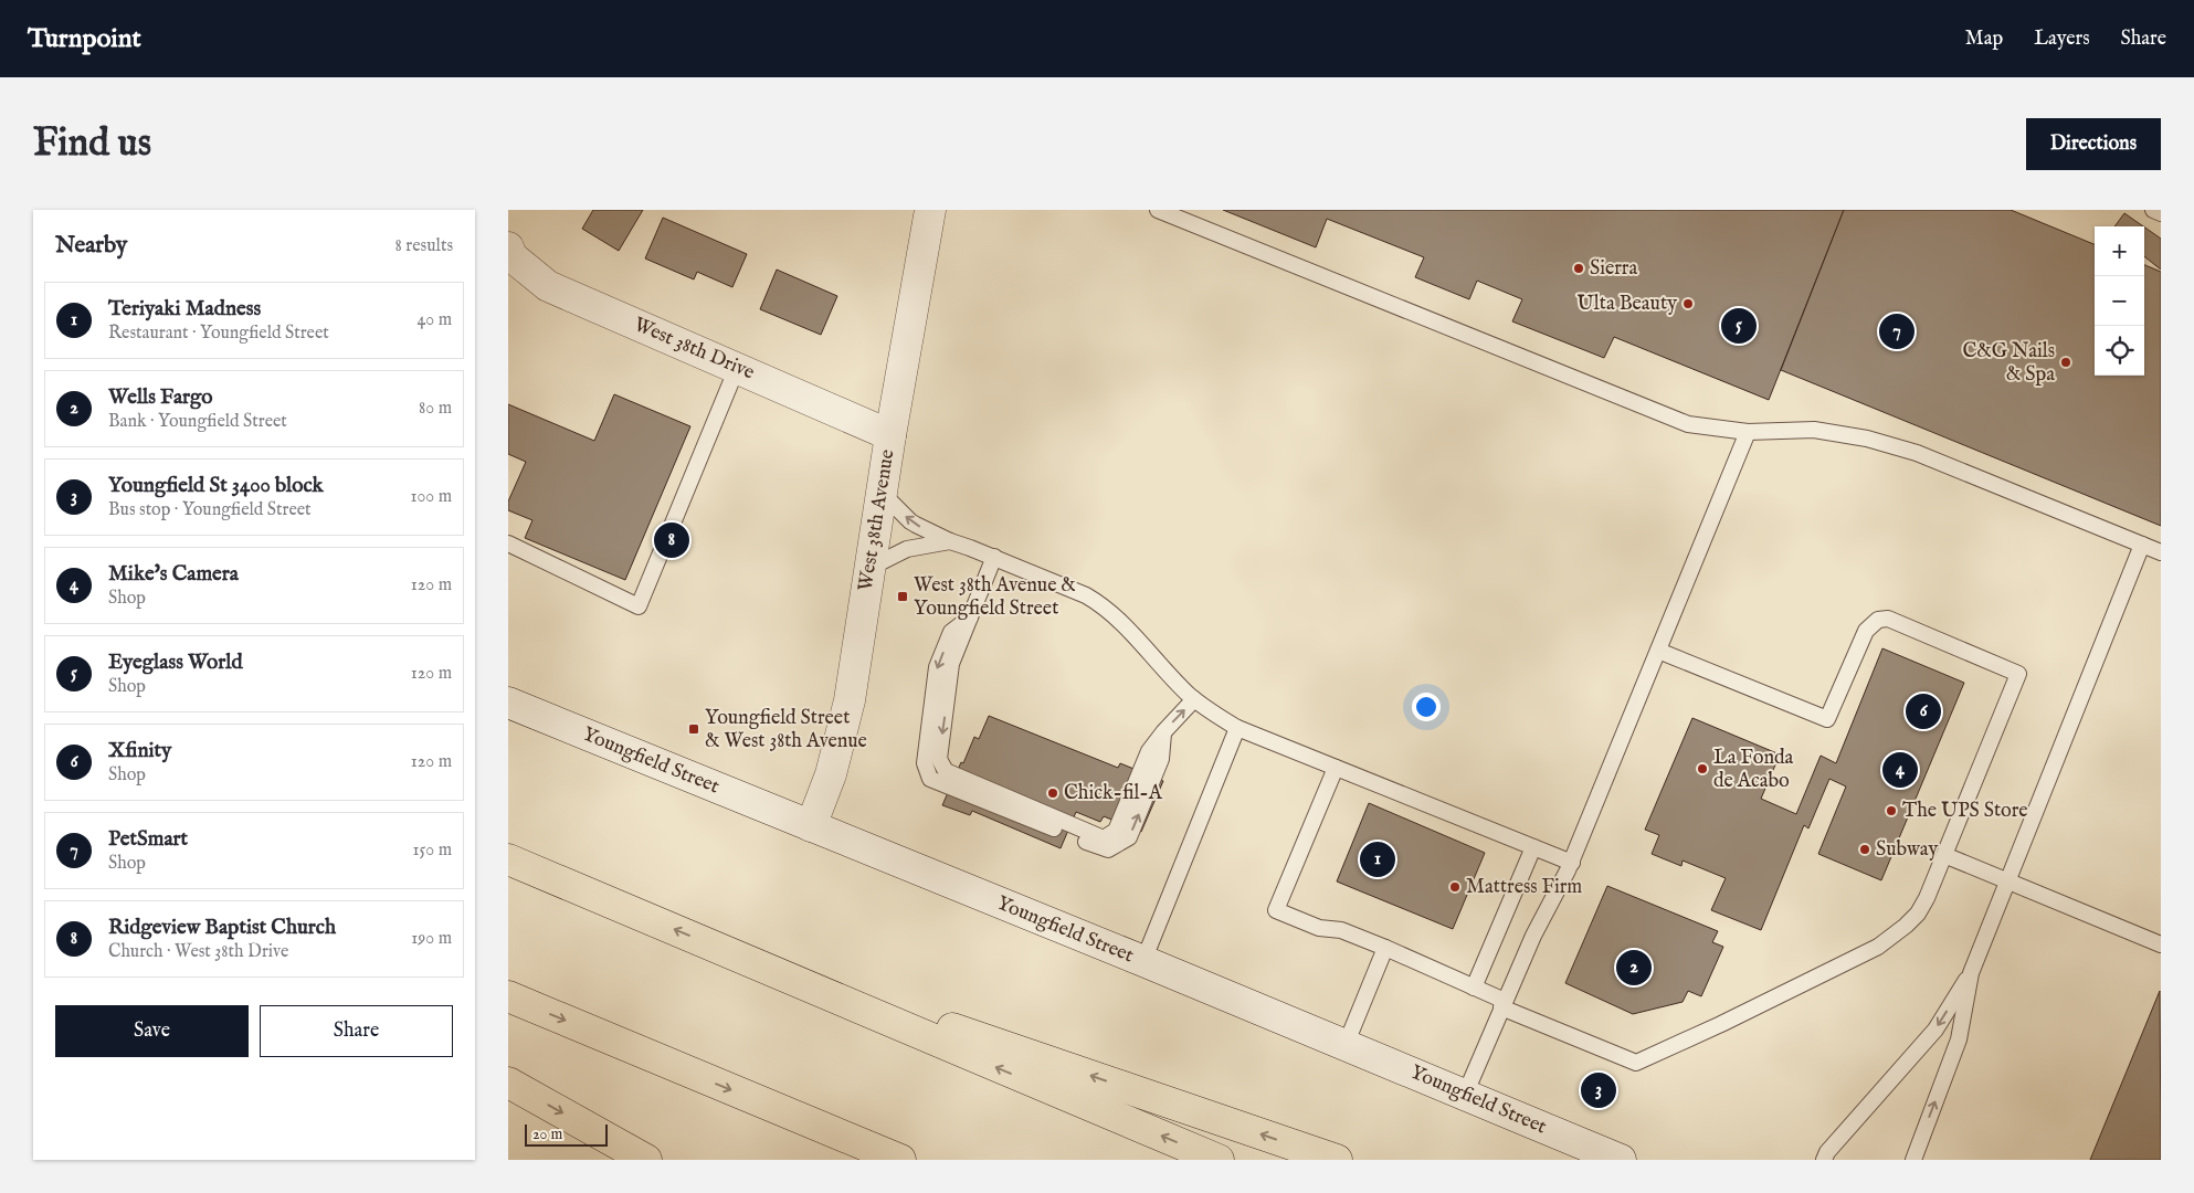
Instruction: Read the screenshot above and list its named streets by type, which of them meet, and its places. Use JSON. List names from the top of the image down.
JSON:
{
  "streets": {
    "main road": ["West 38th Drive", "West 38th Avenue", "Youngfield Street"]
  },
  "crossings": [
    ["West 38th Drive", "West 38th Avenue"],
    ["West 38th Avenue", "Youngfield Street"]
  ],
  "places": {
    "other": [
      "Sierra",
      "Ulta Beauty",
      "C&G Nails & Spa",
      "La Fonda de Acabo",
      "Chick-fil-A",
      "The UPS Store",
      "Subway",
      "Mattress Firm"
    ],
    "transit": ["West 38th Avenue & Youngfield Street", "Youngfield Street & West 38th Avenue"]
  },
  "scale_bar": "20 m",
  "page": {
    "header": "Turnpoint",
    "nav": ["Map", "Layers", "Share"],
    "buttons": [
      "Directions",
      ["Save", "Share"]
    ],
    "title": "Find us",
    "heading": ["Nearby", "8 results"],
    "map_buttons": ["+", "−"],
    "list": [
      {
        "mark": "1",
        "name": "Teriyaki Madness",
        "note": "Restaurant · Youngfield Street",
        "value": "40 m"
      },
      {
        "mark": "2",
        "name": "Wells Fargo",
        "note": "Bank · Youngfield Street",
        "value": "80 m"
      },
      {
        "mark": "3",
        "name": "Youngfield St 3400 block",
        "note": "Bus stop · Youngfield Street",
        "value": "100 m"
      },
      {
        "mark": "4",
        "name": "Mike's Camera",
        "note": "Shop",
        "value": "120 m"
      },
      {
        "mark": "5",
        "name": "Eyeglass World",
        "note": "Shop",
        "value": "120 m"
      },
      {
        "mark": "6",
        "name": "Xfinity",
        "note": "Shop",
        "value": "120 m"
      },
      {
        "mark": "7",
        "name": "PetSmart",
        "note": "Shop",
        "value": "150 m"
      },
      {
        "mark": "8",
        "name": "Ridgeview Baptist Church",
        "note": "Church · West 38th Drive",
        "value": "190 m"
      }
    ],
    "pins": [
      "5",
      "7",
      "8",
      "6",
      "4",
      "1",
      "2",
      "3"
    ],
    "scale": "20 m"
  }
}
